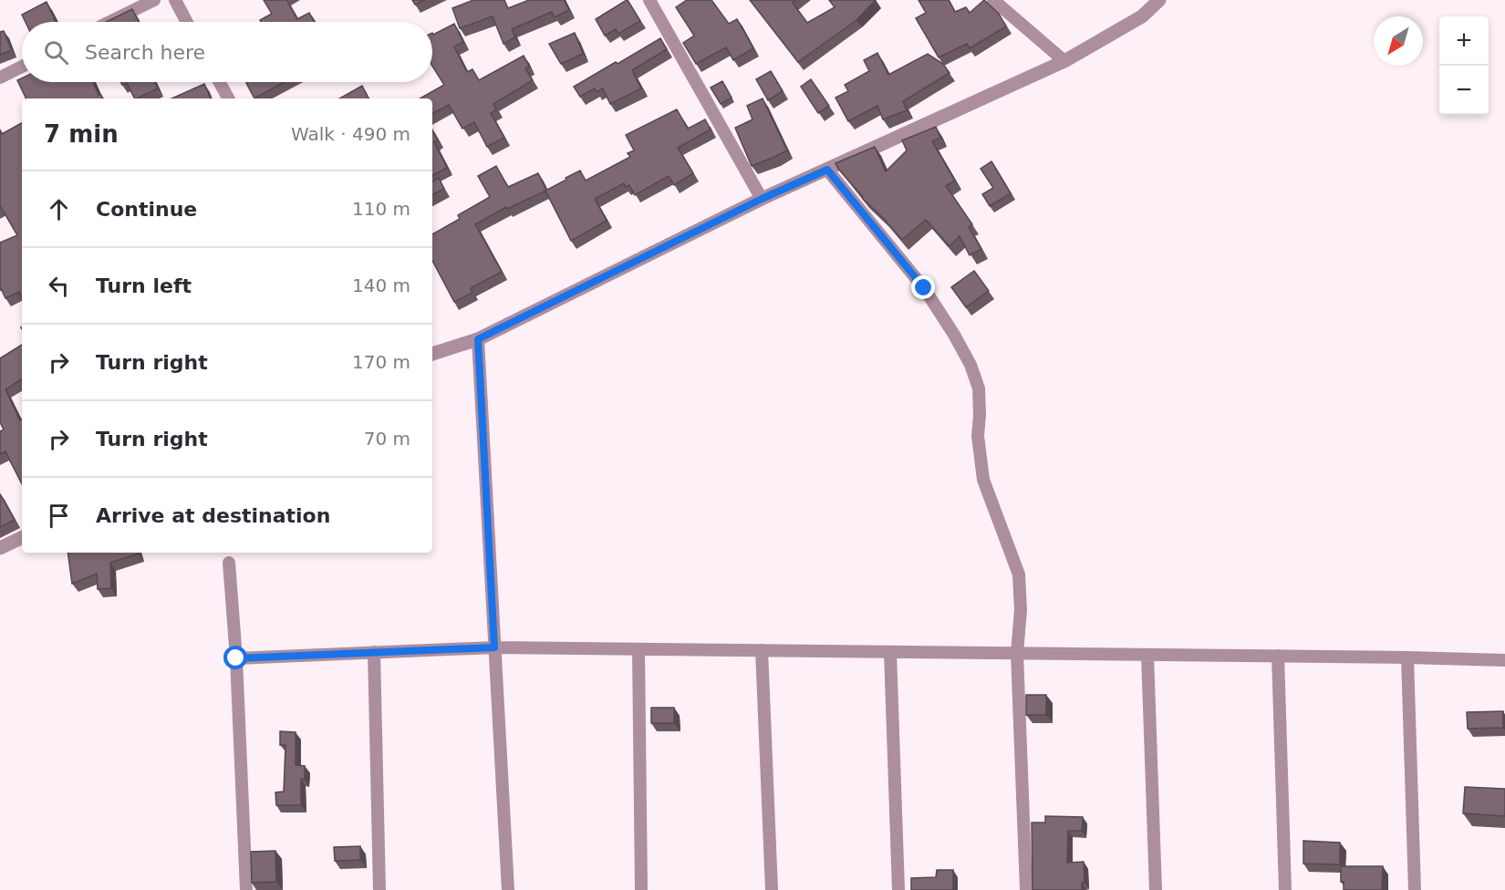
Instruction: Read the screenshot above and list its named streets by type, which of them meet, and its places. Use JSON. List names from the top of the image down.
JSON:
{
  "north": "bottom left",
  "page": {
    "map_buttons": ["+", "−"],
    "search": "Search here",
    "heading": ["7 min", "Walk · 490 m"],
    "list": [
      ["Continue", "110 m"],
      ["Turn left", "140 m"],
      ["Turn right", "170 m"],
      ["Turn right", "70 m"],
      "Arrive at destination"
    ]
  }
}
